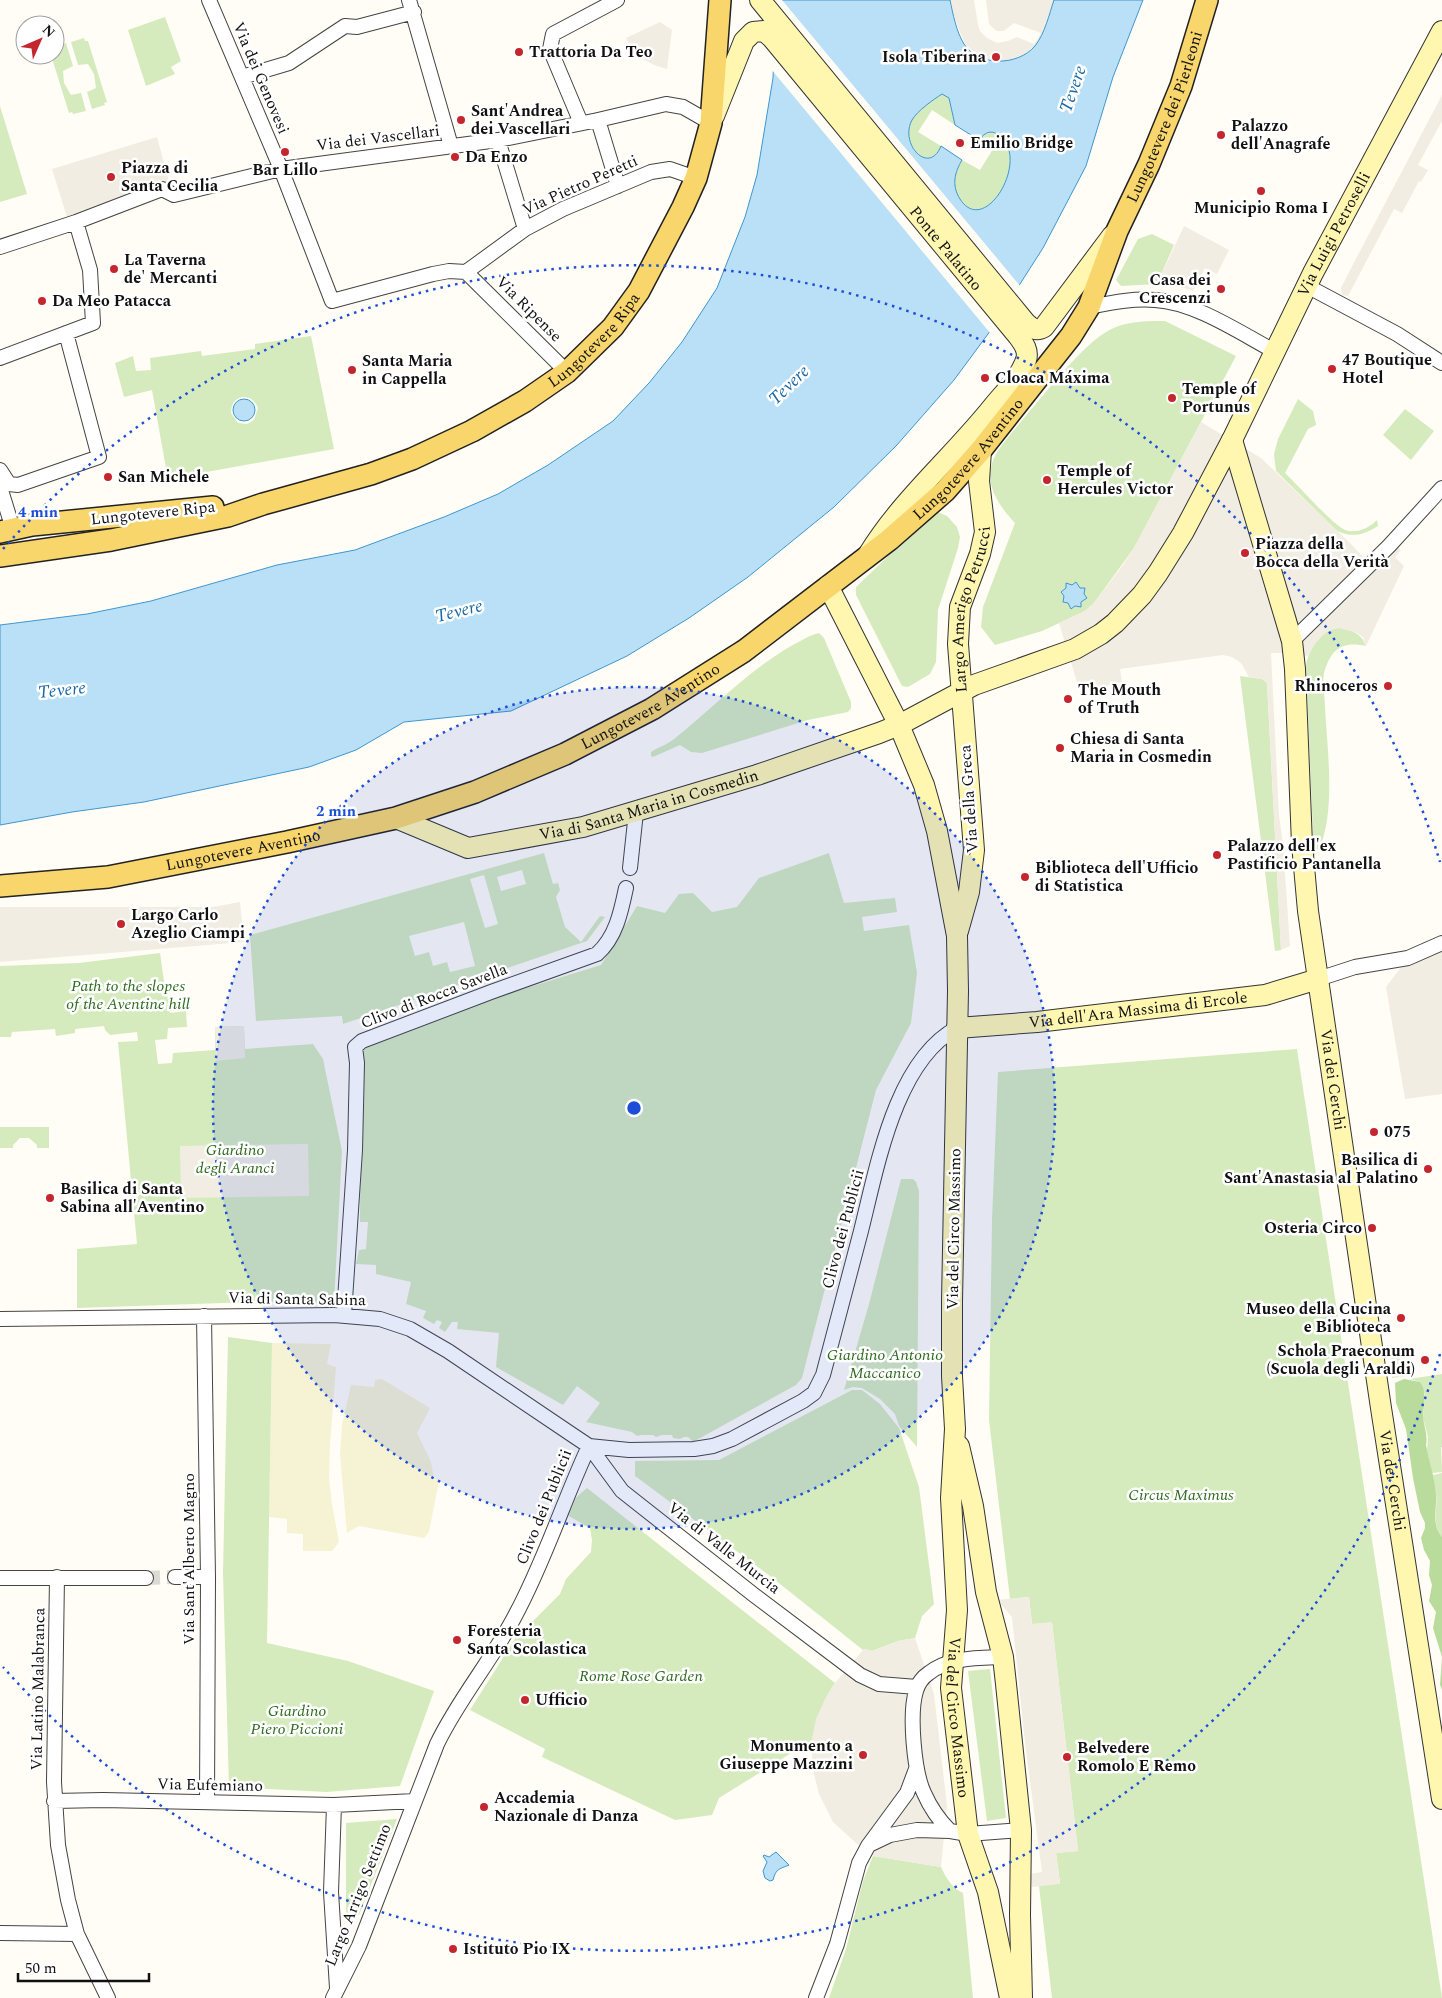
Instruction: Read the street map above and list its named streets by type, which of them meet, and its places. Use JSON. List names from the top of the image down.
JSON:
{
  "streets": {
    "main road": [
      "Lungotevere dei Pierleoni",
      "Via Luigi Petroselli",
      "Ponte Palatino",
      "Lungotevere Ripa",
      "Lungotevere Aventino",
      "Largo Amerigo Petrucci",
      "Via della Greca",
      "Via di Santa Maria in Cosmedin",
      "Via dell'Ara Massima di Ercole",
      "Via dei Cerchi",
      "Via del Circo Massimo"
    ],
    "street": [
      "Via dei Genovesi",
      "Via dei Vascellari",
      "Via Pietro Peretti",
      "Via Ripense",
      "Clivo di Rocca Savella",
      "Clivo dei Publicii",
      "Via di Santa Sabina",
      "Via di Valle Murcia",
      "Via Sant'Alberto Magno",
      "Via Latino Malabranca",
      "Via Eufemiano",
      "Largo Arrigo Settimo"
    ]
  },
  "crossings": [
    ["Via dei Genovesi", "Via dei Vascellari"],
    ["Via dei Genovesi", "Via Pietro Peretti"],
    ["Via dei Genovesi", "Via Ripense"],
    ["Lungotevere dei Pierleoni", "Lungotevere Aventino"],
    ["Via dei Vascellari", "Ponte Palatino"],
    ["Via dei Vascellari", "Lungotevere Ripa"],
    ["Via Pietro Peretti", "Via Ripense"],
    ["Via Pietro Peretti", "Lungotevere Ripa"],
    ["Ponte Palatino", "Lungotevere Ripa"],
    ["Ponte Palatino", "Lungotevere Aventino"],
    ["Via Ripense", "Lungotevere Ripa"],
    ["Lungotevere Aventino", "Largo Amerigo Petrucci"],
    ["Lungotevere Aventino", "Via di Santa Maria in Cosmedin"],
    ["Largo Amerigo Petrucci", "Via della Greca"],
    ["Largo Amerigo Petrucci", "Via di Santa Maria in Cosmedin"],
    ["Via della Greca", "Via di Santa Maria in Cosmedin"],
    ["Via della Greca", "Via dell'Ara Massima di Ercole"],
    ["Via della Greca", "Clivo dei Publicii"],
    ["Via della Greca", "Via del Circo Massimo"],
    ["Clivo di Rocca Savella", "Via di Santa Sabina"],
    ["Via dell'Ara Massima di Ercole", "Via dei Cerchi"],
    ["Via dell'Ara Massima di Ercole", "Clivo dei Publicii"],
    ["Via dell'Ara Massima di Ercole", "Via del Circo Massimo"],
    ["Clivo dei Publicii", "Via del Circo Massimo"],
    ["Clivo dei Publicii", "Via di Santa Sabina"],
    ["Clivo dei Publicii", "Via di Valle Murcia"],
    ["Clivo dei Publicii", "Largo Arrigo Settimo"],
    ["Via di Santa Sabina", "Via di Valle Murcia"],
    ["Via di Santa Sabina", "Via Sant'Alberto Magno"],
    ["Via Sant'Alberto Magno", "Via Eufemiano"],
    ["Via Latino Malabranca", "Via Eufemiano"],
    ["Via Eufemiano", "Largo Arrigo Settimo"]
  ],
  "water": ["Tevere"],
  "parks": [
    "Path to the slopes of the Aventine hill",
    "Giardino degli Aranci",
    "Giardino Antonio Maccanico",
    "Circus Maximus",
    "Rome Rose Garden",
    "Giardino Piero Piccioni"
  ],
  "places": [
    "Trattoria Da Teo",
    "Isola Tiberina",
    "Sant'Andrea dei Vascellari",
    "Palazzo dell'Anagrafe",
    "Emilio Bridge",
    "Bar Lillo",
    "Da Enzo",
    "Piazza di Santa Cecilia",
    "Municipio Roma I",
    "La Taverna de' Mercanti",
    "Casa dei Crescenzi",
    "Da Meo Patacca",
    "47 Boutique Hotel",
    "Santa Maria in Cappella",
    "Cloaca Máxima",
    "Temple of Portunus",
    "San Michele",
    "Temple of Hercules Victor",
    "Piazza della Bocca della Verità",
    "Rhinoceros",
    "The Mouth of Truth",
    "Chiesa di Santa Maria in Cosmedin",
    "Palazzo dell'ex Pastificio Pantanella",
    "Biblioteca dell'Ufficio di Statistica",
    "Largo Carlo Azeglio Ciampi",
    "075",
    "Basilica di Sant'Anastasia al Palatino",
    "Basilica di Santa Sabina all'Aventino",
    "Osteria Circo",
    "Museo della Cucina e Biblioteca",
    "Schola Praeconum (Scuola degli Araldi)",
    "Foresteria Santa Scolastica",
    "Ufficio",
    "Monumento a Giuseppe Mazzini",
    "Belvedere Romolo E Remo",
    "Accademia Nazionale di Danza",
    "Istituto Pio IX"
  ],
  "scale_bar": "50 m",
  "north": "top right",
  "rings": ["4 min", "2 min"]
}
